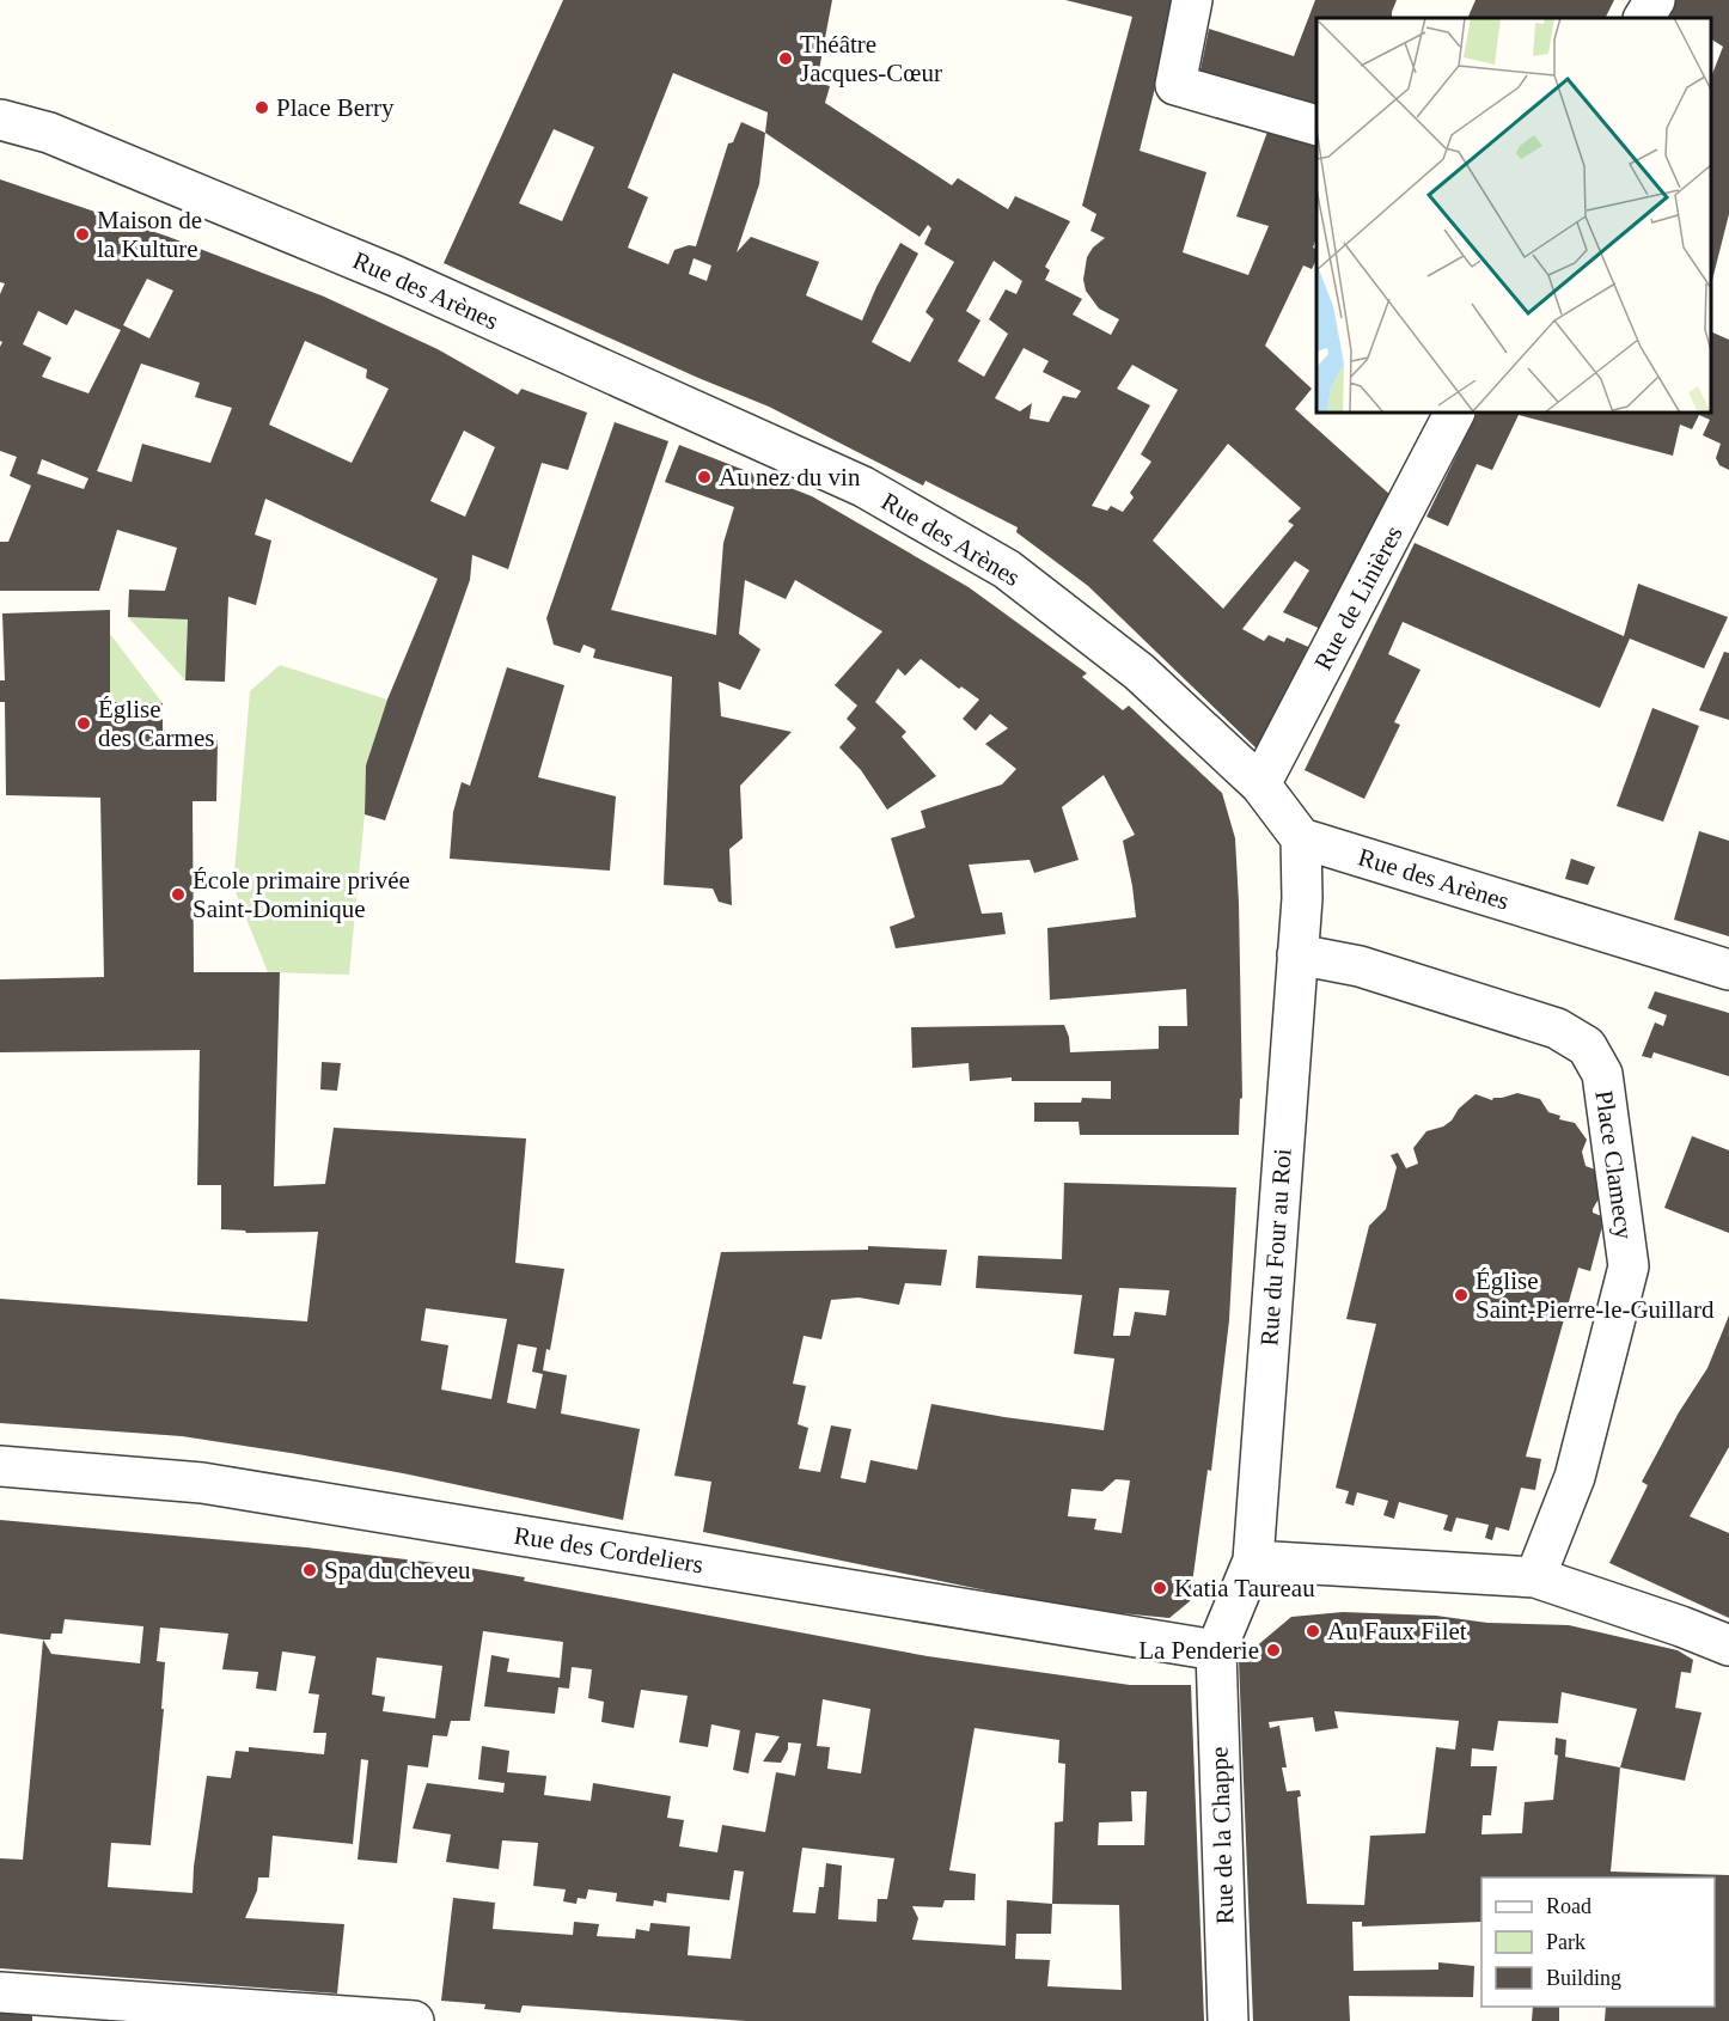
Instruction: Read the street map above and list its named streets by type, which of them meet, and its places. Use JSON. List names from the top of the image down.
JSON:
{
  "streets": {
    "street": [
      "Rue des Arènes",
      "Rue de Linières",
      "Place Clamecy",
      "Rue du Four au Roi",
      "Rue des Cordeliers",
      "Rue de la Chappe"
    ]
  },
  "crossings": [
    ["Rue des Arènes", "Rue de Linières"],
    ["Rue des Arènes", "Rue du Four au Roi"],
    ["Place Clamecy", "Rue du Four au Roi"],
    ["Rue du Four au Roi", "Rue des Cordeliers"],
    ["Rue du Four au Roi", "Rue de la Chappe"],
    ["Rue des Cordeliers", "Rue de la Chappe"]
  ],
  "places": [
    "Théâtre Jacques-Cœur",
    "Place Berry",
    "Maison de la Kulture",
    "Au nez du vin",
    "Église des Carmes",
    "École primaire privée Saint-Dominique",
    "Église Saint-Pierre-le-Guillard",
    "Spa du cheveu",
    "Katia Taureau",
    "Au Faux Filet",
    "La Penderie"
  ],
  "legend": ["Road", "Park", "Building"]
}
